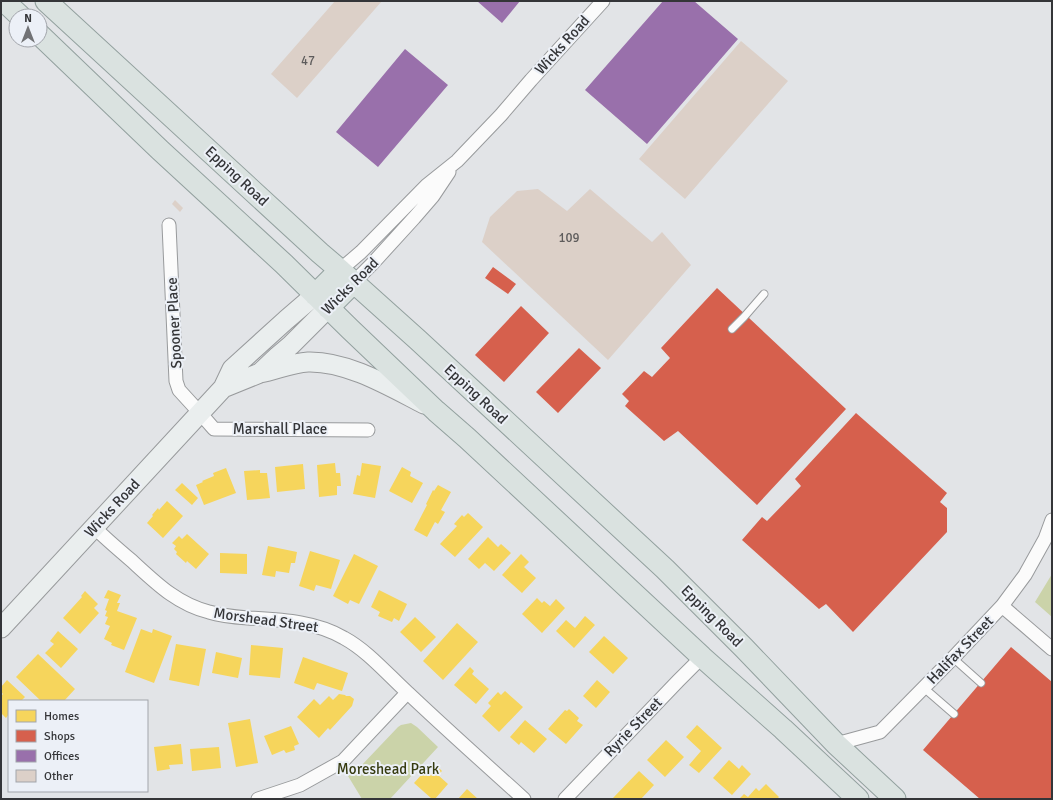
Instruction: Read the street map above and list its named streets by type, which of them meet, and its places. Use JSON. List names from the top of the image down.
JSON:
{
  "streets": {
    "main road": ["Wicks Road", "Epping Road"],
    "street": [
      "Spooner Place",
      "Marshall Place",
      "Morshead Street",
      "Halifax Street",
      "Ryrie Street"
    ]
  },
  "crossings": [
    ["Wicks Road", "Epping Road"],
    ["Wicks Road", "Spooner Place"],
    ["Wicks Road", "Marshall Place"],
    ["Wicks Road", "Morshead Street"],
    ["Epping Road", "Halifax Street"],
    ["Spooner Place", "Marshall Place"]
  ],
  "parks": ["Moreshead Park"],
  "house_numbers": ["47", "109"],
  "legend": [
    "Homes",
    "Shops",
    "Offices",
    "Other"
  ],
  "north": "top"
}
